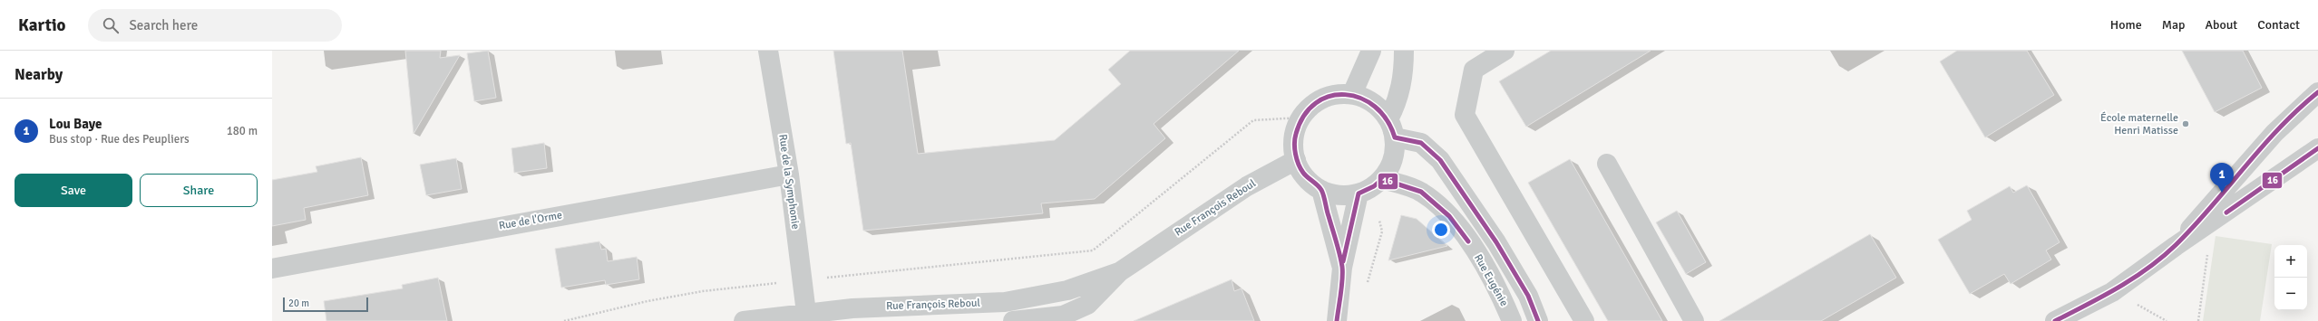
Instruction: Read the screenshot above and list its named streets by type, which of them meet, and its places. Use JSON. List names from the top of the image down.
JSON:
{
  "streets": {
    "street": [
      "Rue de la Symphonie",
      "Rue François Reboul",
      "Rue de l'Orme",
      "Rue Eugénie"
    ]
  },
  "crossings": [
    ["Rue de la Symphonie", "Rue François Reboul"],
    ["Rue de la Symphonie", "Rue de l'Orme"],
    ["Rue François Reboul", "Rue Eugénie"]
  ],
  "places": ["École maternelle Henri Matisse"],
  "lines": ["transit line 16"],
  "scale_bar": "20 m",
  "page": {
    "header": "Kartio",
    "search": "Search here",
    "nav": [
      "Home",
      "Map",
      "About",
      "Contact"
    ],
    "heading": "Nearby",
    "list": [
      {
        "mark": "1",
        "name": "Lou Baye",
        "note": "Bus stop · Rue des Peupliers",
        "value": "180 m"
      }
    ],
    "buttons": ["Save", "Share"],
    "pins": "1",
    "map_buttons": ["+", "−"],
    "scale": "20 m"
  }
}
